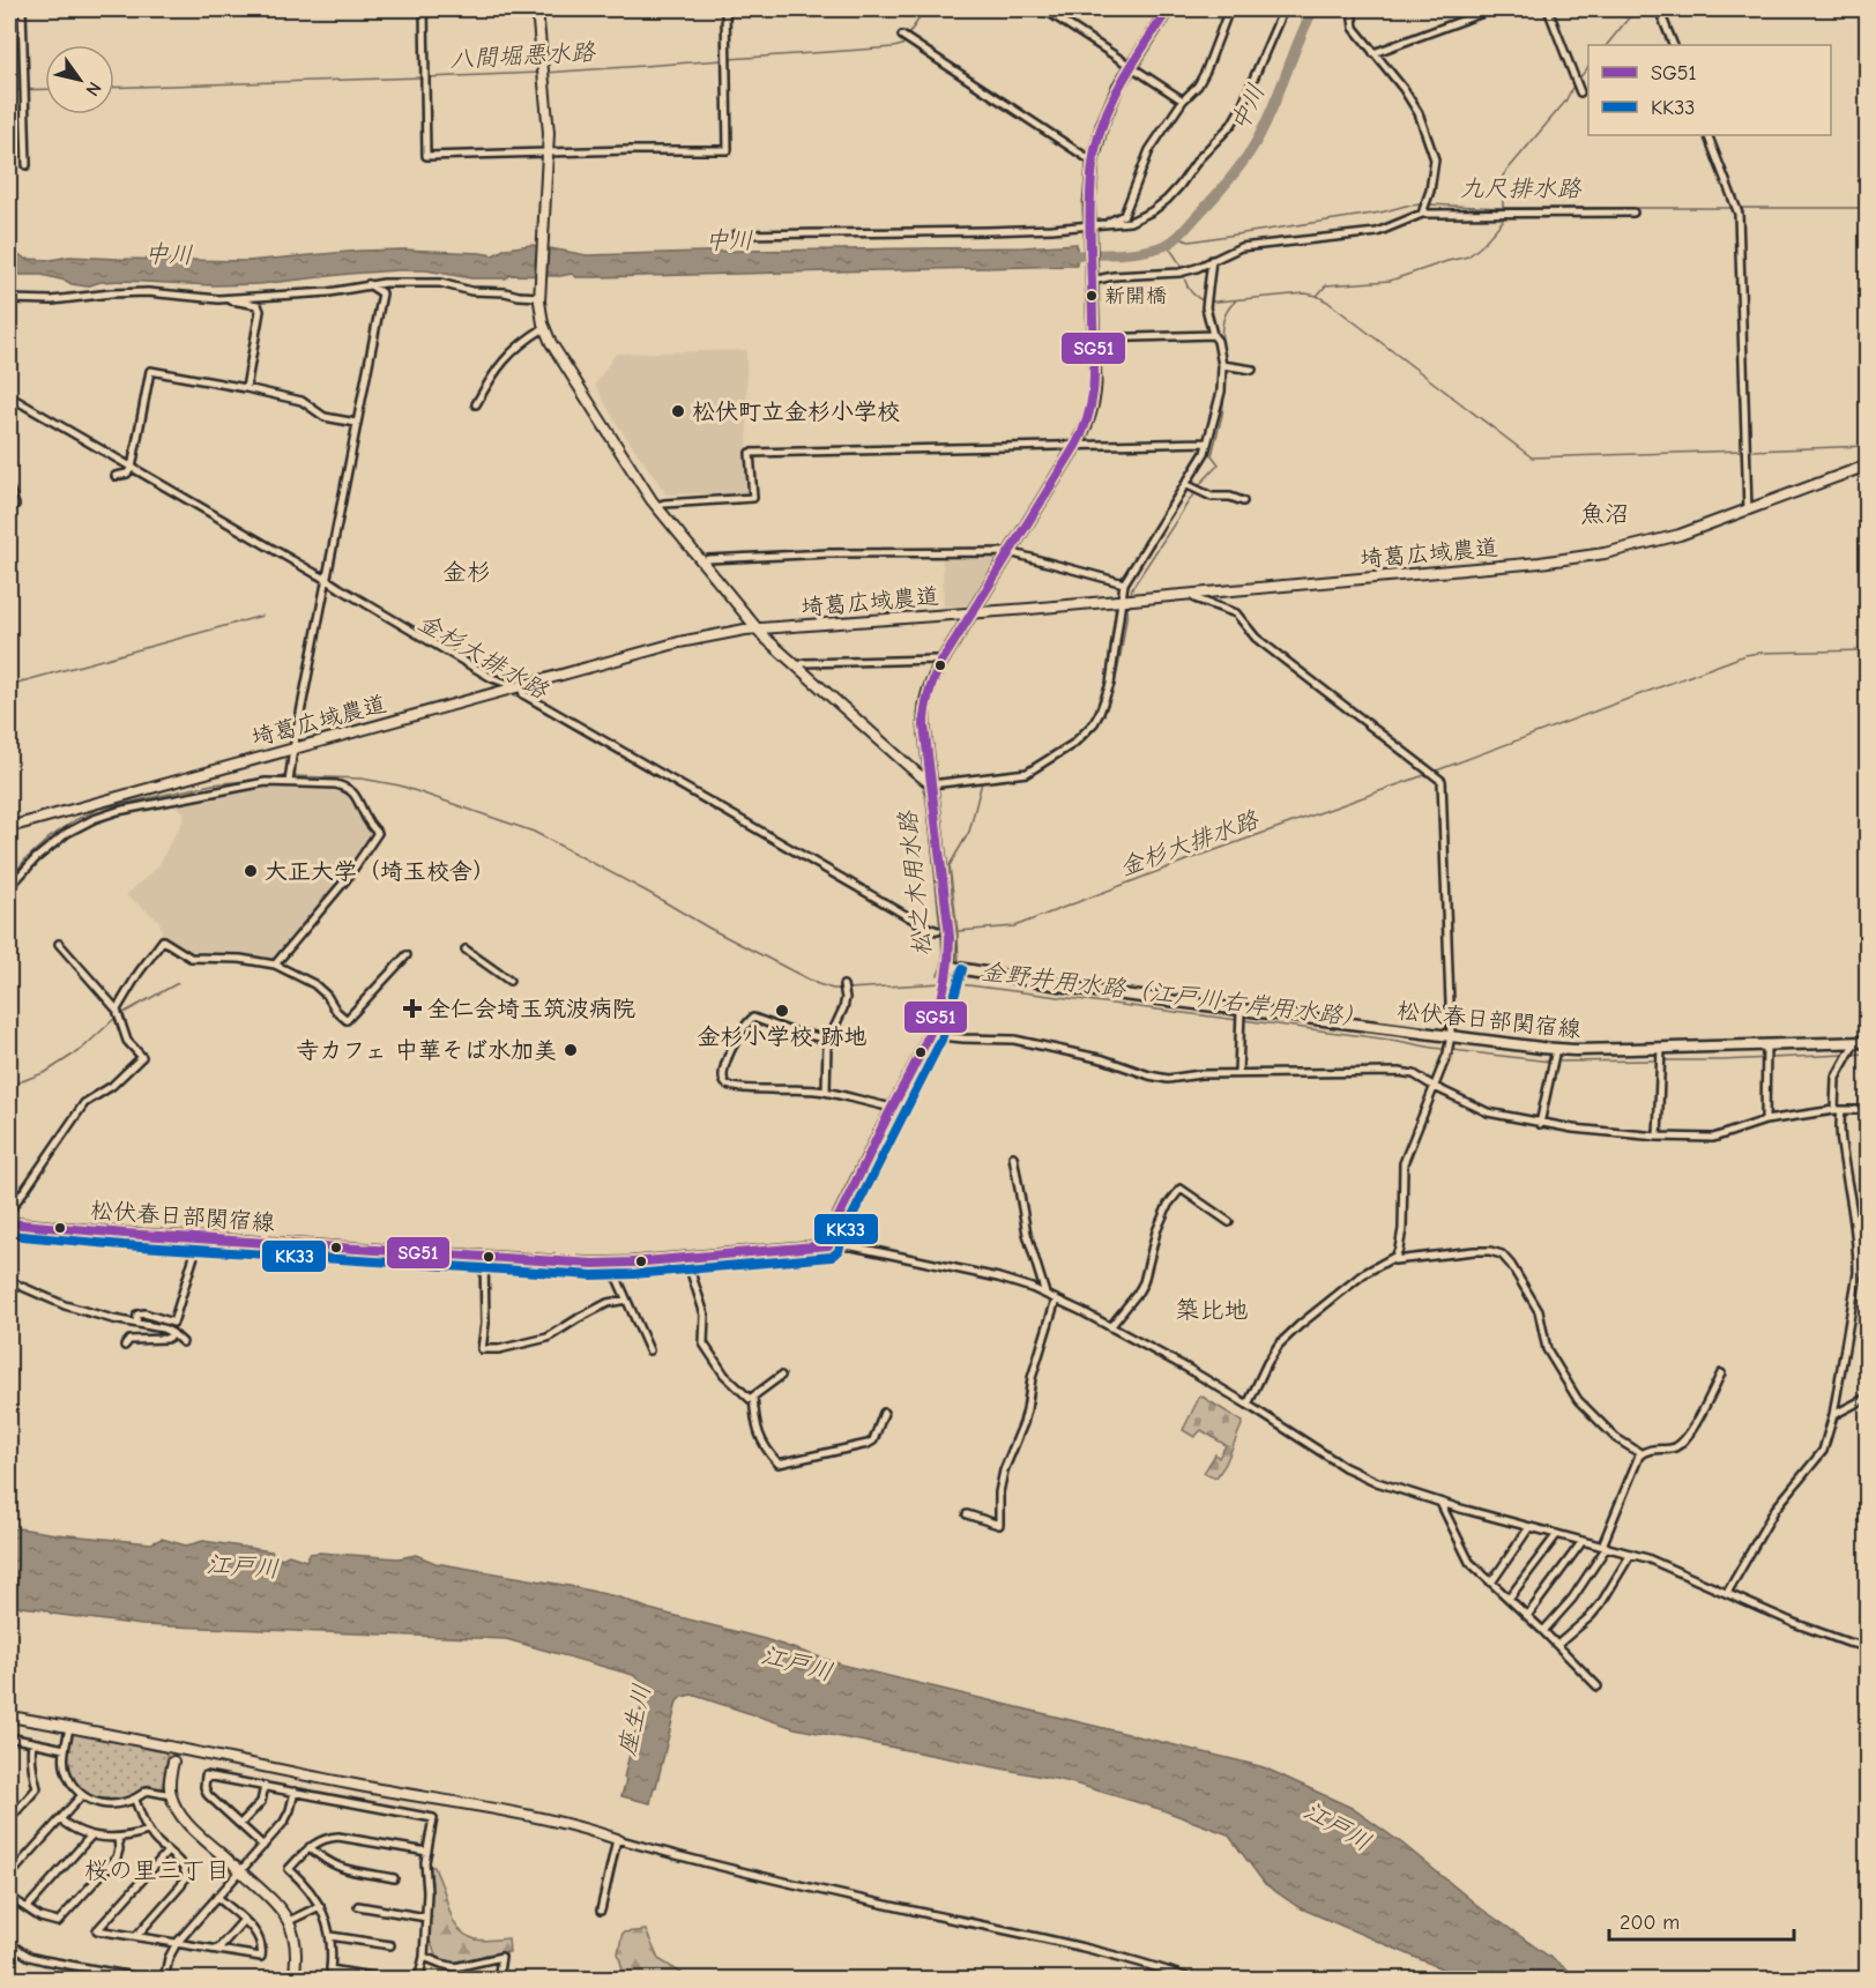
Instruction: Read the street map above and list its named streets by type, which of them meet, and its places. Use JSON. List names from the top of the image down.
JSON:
{
  "streets": {
    "main road": ["松伏春日部関宿線"],
    "street": ["埼葛広域農道"]
  },
  "districts": [
    "魚沼",
    "金杉",
    "築比地",
    "桜の里三丁目"
  ],
  "water": [
    "八間堀悪水路",
    "中川",
    "九尺排水路",
    "金杉大排水路",
    "松之木用水路",
    "金野井用水路（江戸川右岸用水路）",
    "江戸川",
    "座生川"
  ],
  "places": {
    "other": [
      "新開橋",
      "松伏町立金杉小学校",
      "大正大学（埼玉校舎）",
      "金杉小学校 跡地",
      "寺カフェ 中華そば水加美"
    ],
    "health": ["全仁会埼玉筑波病院"]
  },
  "lines": ["transit line SG51", "transit line KK33"],
  "legend": ["SG51", "KK33"],
  "scale_bar": "200 m",
  "north": "bottom right"
}
